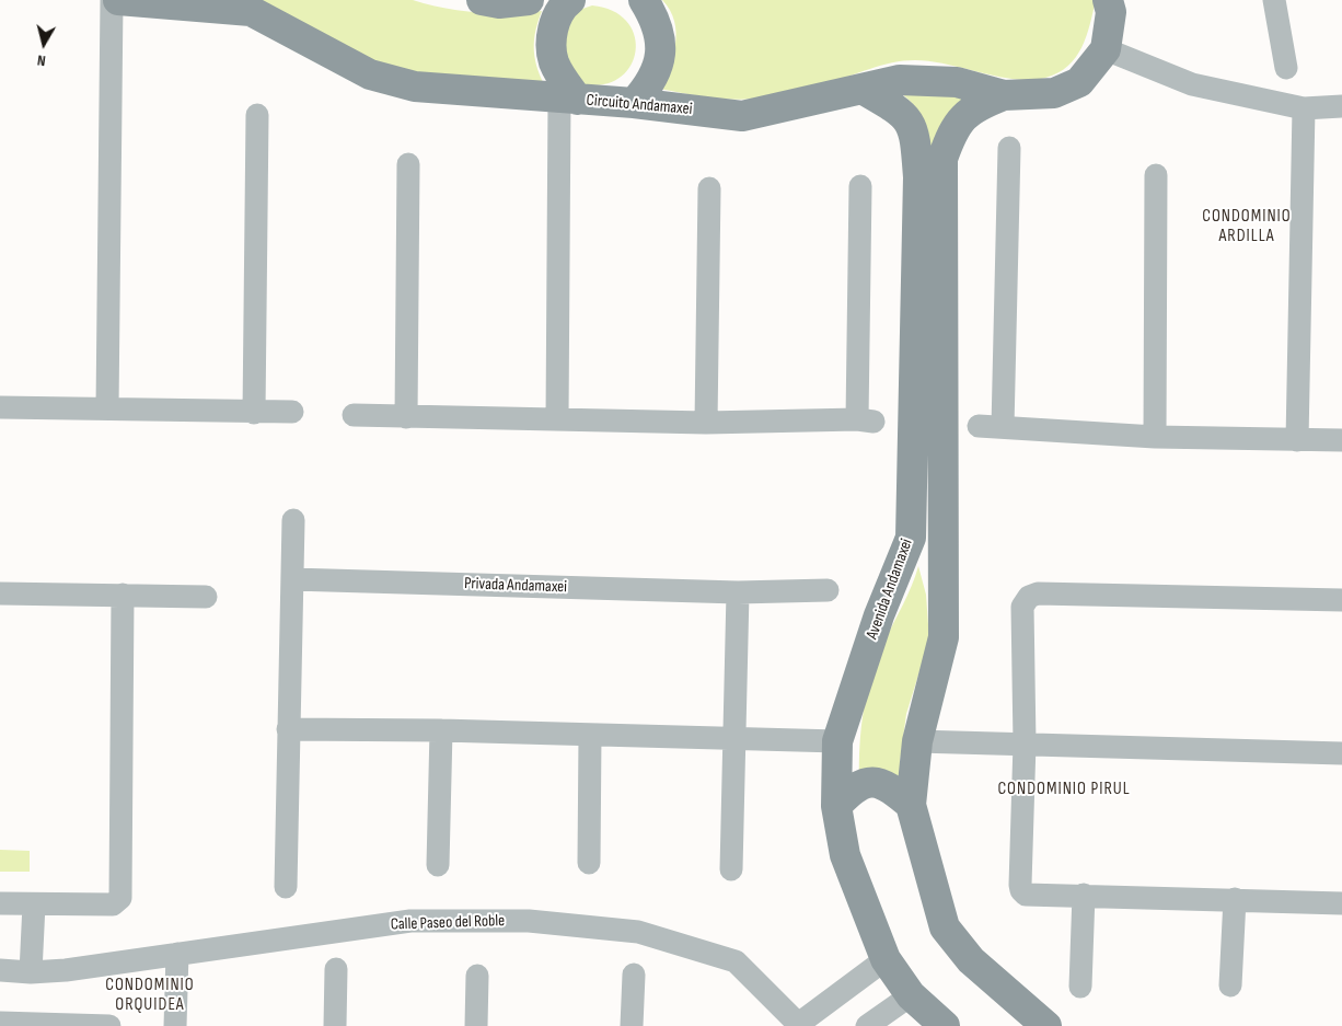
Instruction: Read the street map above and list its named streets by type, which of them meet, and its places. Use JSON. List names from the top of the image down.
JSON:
{
  "streets": {
    "street": [
      "Circuito Andamaxei",
      "Privada Andamaxei",
      "Avenida Andamaxei",
      "Calle Paseo del Roble"
    ]
  },
  "crossings": [
    ["Circuito Andamaxei", "Avenida Andamaxei"]
  ],
  "districts": ["CONDOMINIO ARDILLA", "CONDOMINIO PIRUL", "CONDOMINIO ORQUIDEA"],
  "north": "bottom"
}
